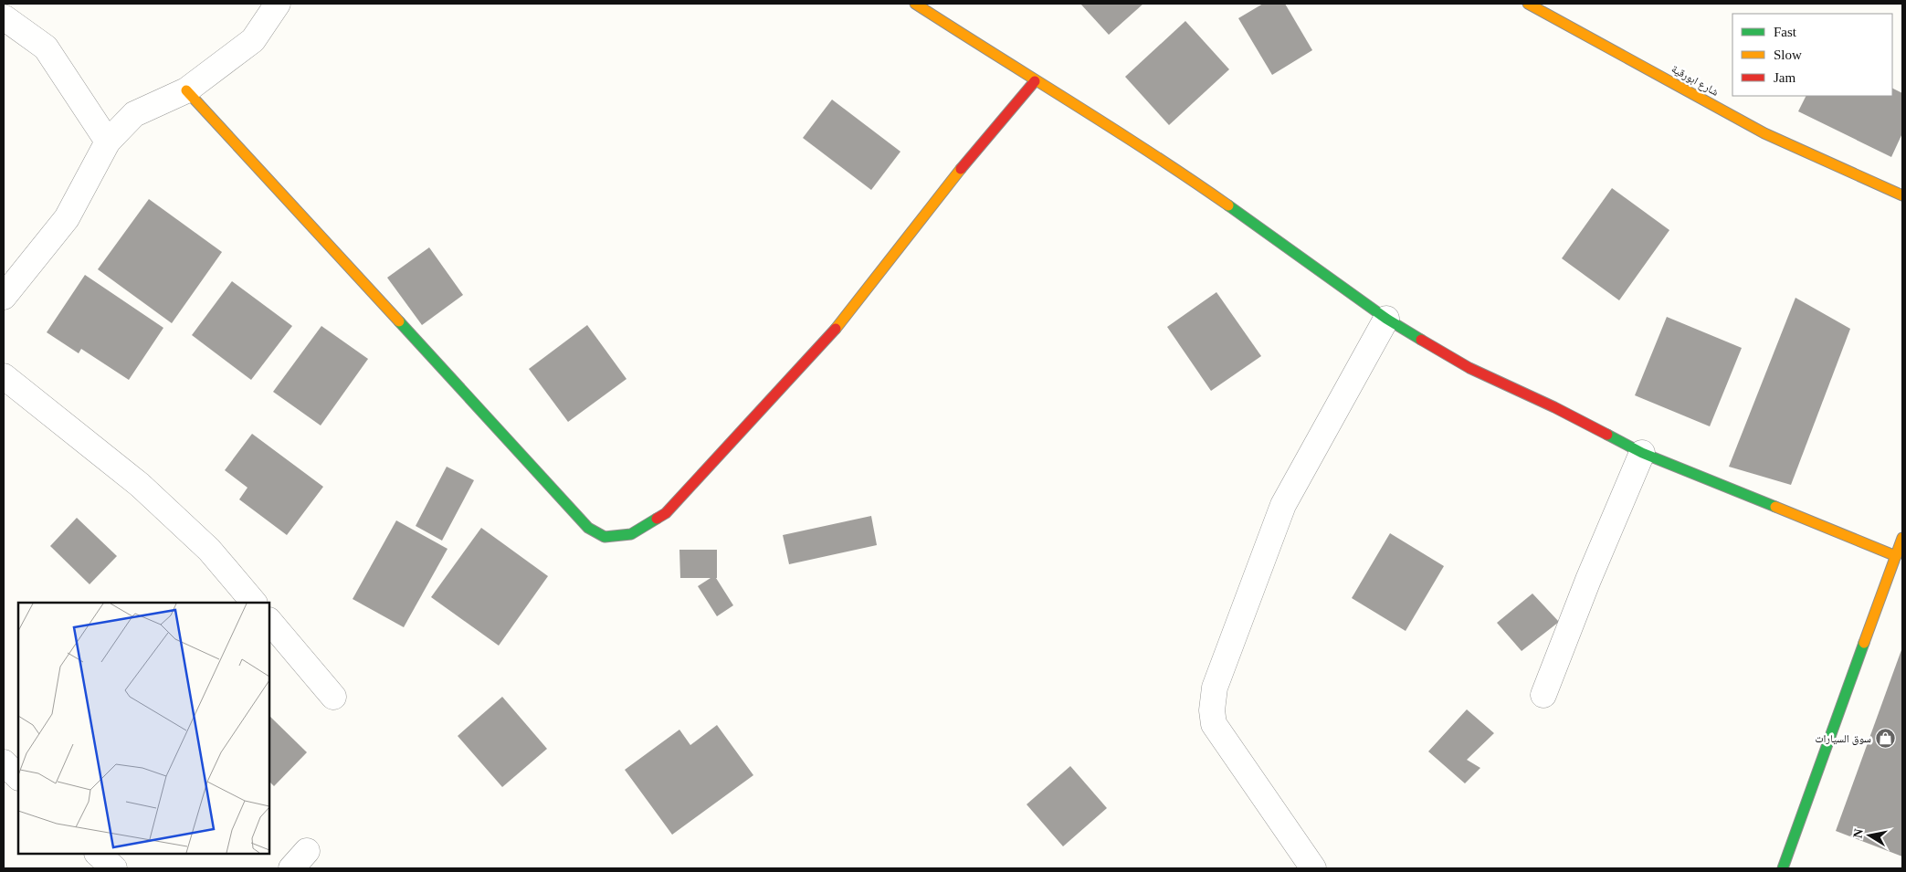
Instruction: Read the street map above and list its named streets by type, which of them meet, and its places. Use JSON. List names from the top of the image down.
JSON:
{
  "streets": {
    "street": ["شارع ابورقية"]
  },
  "places": {
    "shop": ["سوق السيارات"]
  },
  "legend": ["Fast", "Slow", "Jam"],
  "north": "left"
}
